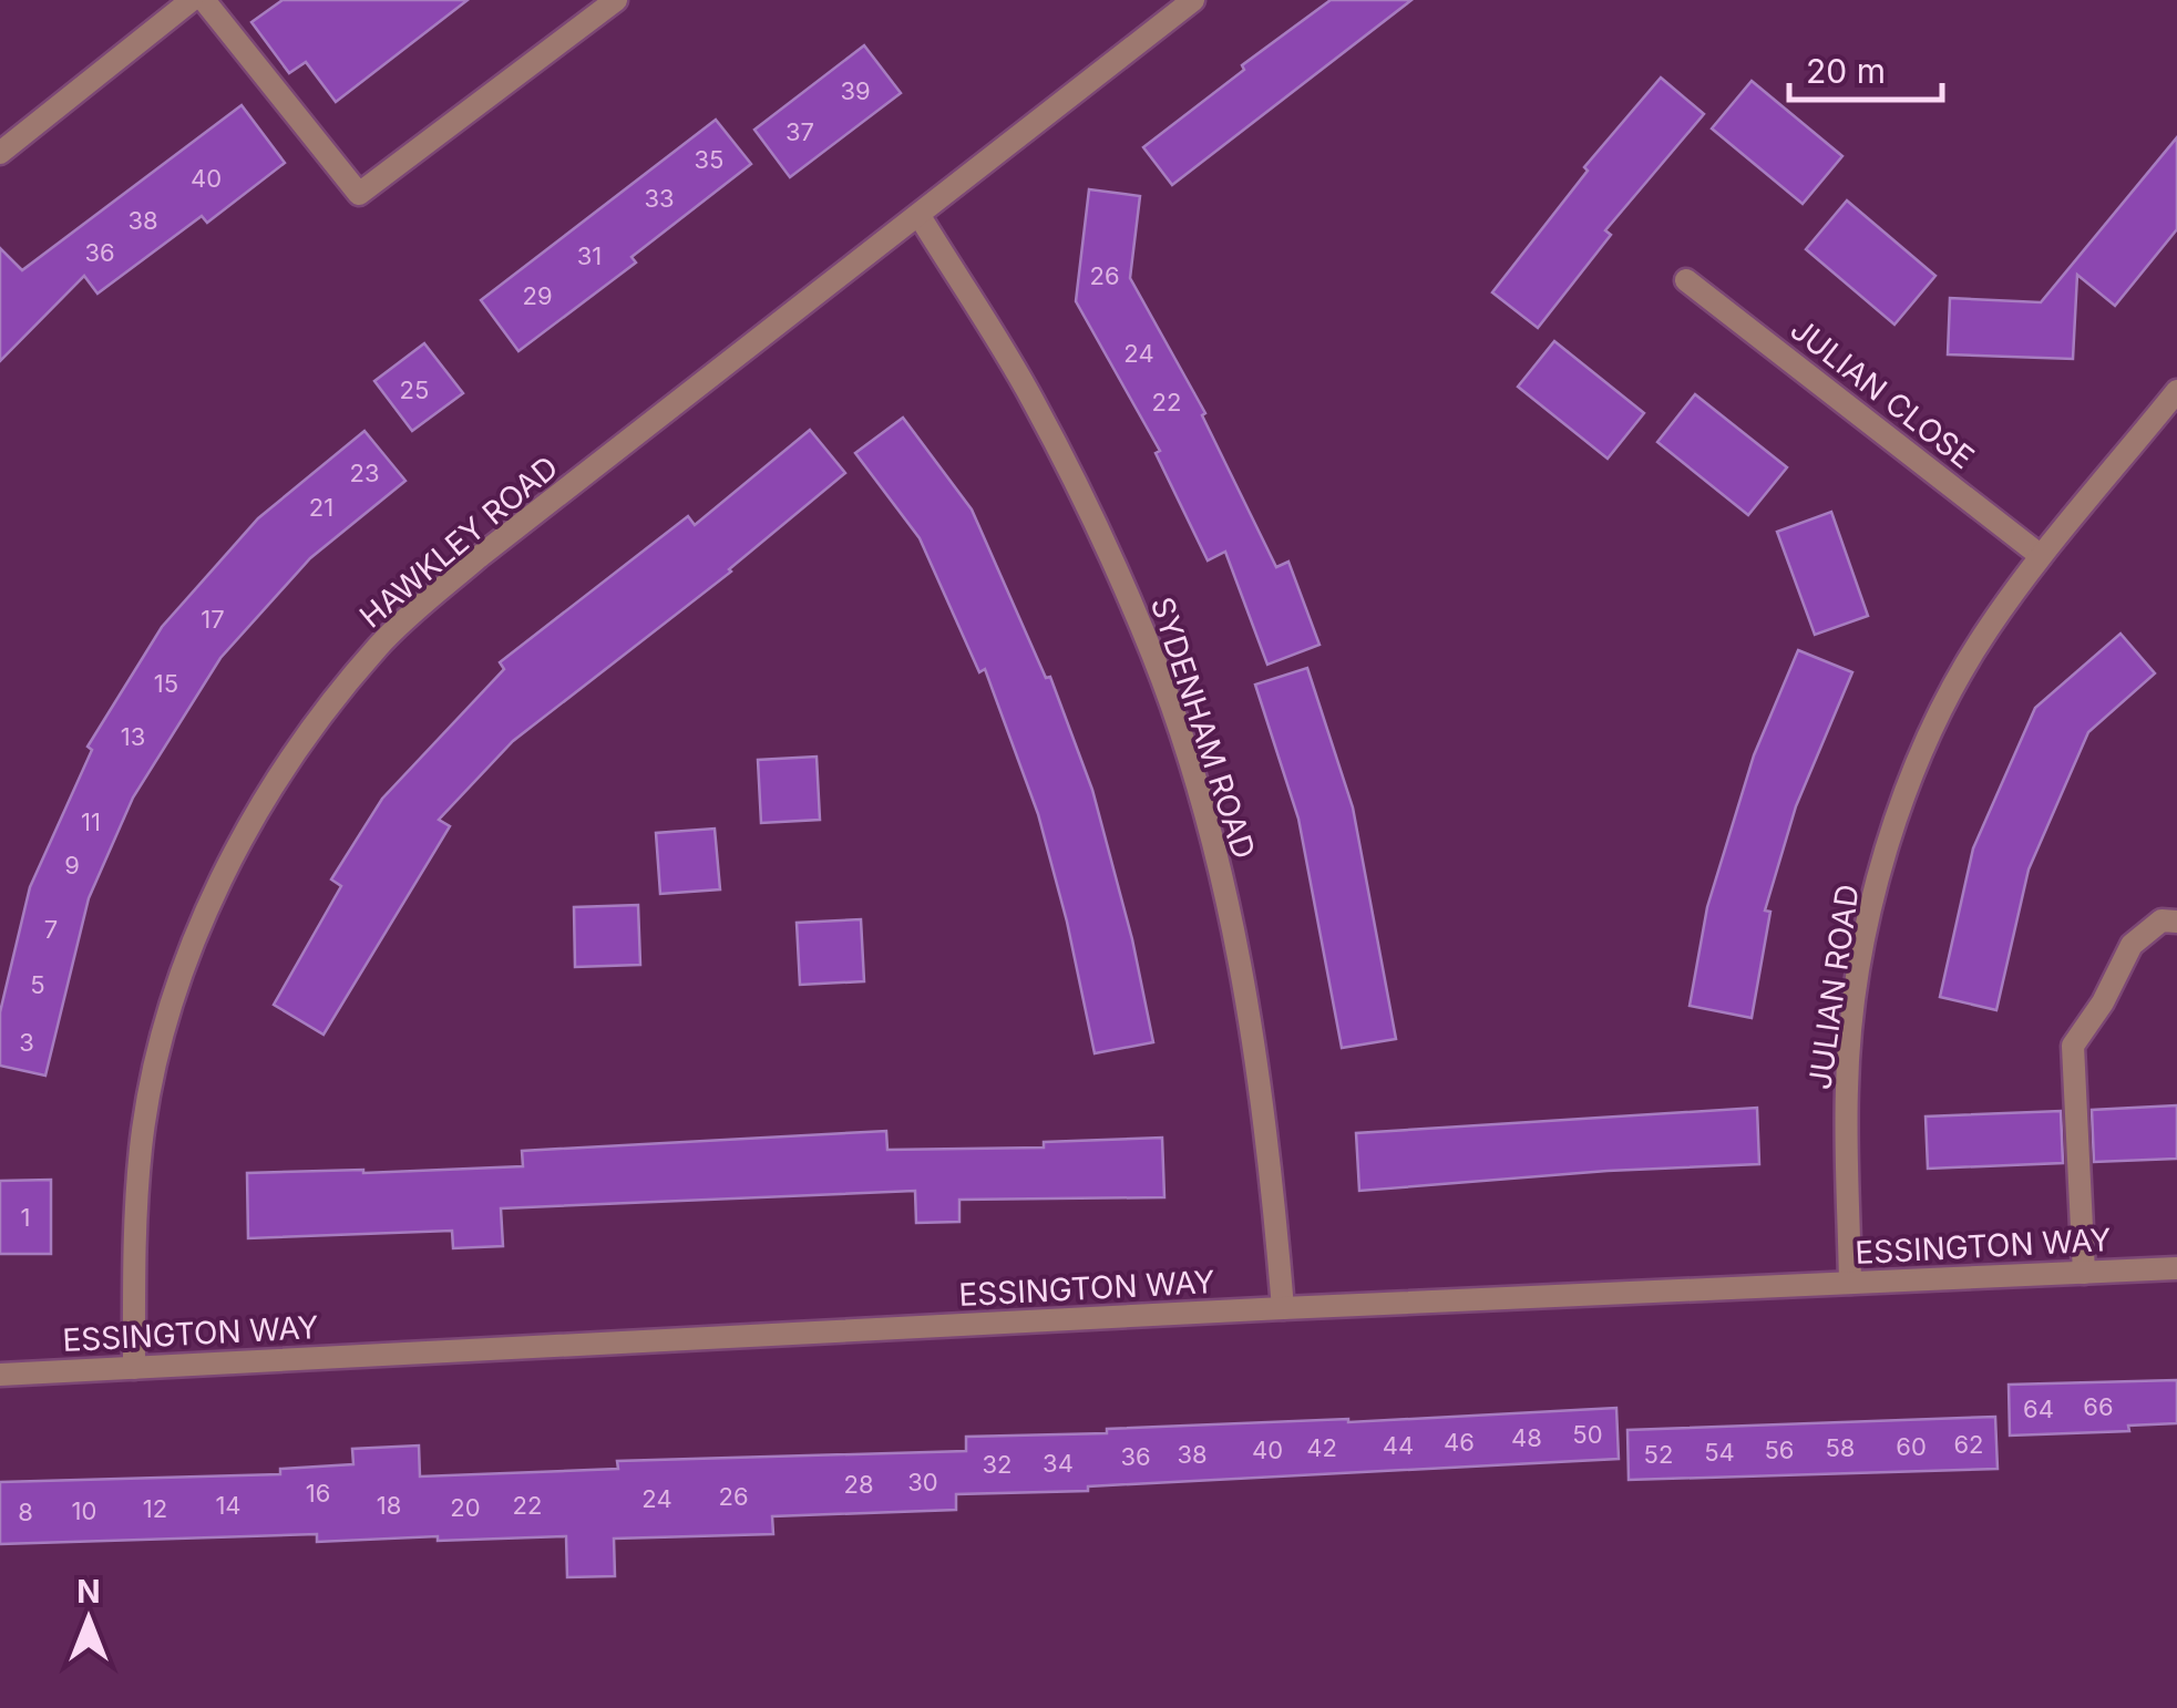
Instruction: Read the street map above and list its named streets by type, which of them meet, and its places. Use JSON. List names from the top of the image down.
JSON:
{
  "streets": {
    "street": [
      "JULIAN CLOSE",
      "HAWKLEY ROAD",
      "SYDENHAM ROAD",
      "JULIAN ROAD",
      "ESSINGTON WAY"
    ]
  },
  "crossings": [
    ["JULIAN CLOSE", "JULIAN ROAD"],
    ["HAWKLEY ROAD", "SYDENHAM ROAD"],
    ["HAWKLEY ROAD", "ESSINGTON WAY"],
    ["SYDENHAM ROAD", "ESSINGTON WAY"],
    ["JULIAN ROAD", "ESSINGTON WAY"]
  ],
  "house_numbers": [
    "39",
    "37",
    "35",
    "40",
    "33",
    "38",
    "36",
    "31",
    "26",
    "29",
    "24",
    "25",
    "22",
    "23",
    "21",
    "17",
    "15",
    "13",
    "11",
    "9",
    "7",
    "5",
    "3",
    "1",
    "66",
    "64",
    "50",
    "48",
    "46",
    "62",
    "44",
    "60",
    "42",
    "58",
    "40",
    "56",
    "54",
    "38",
    "52",
    "36",
    "34",
    "32",
    "30",
    "28",
    "16",
    "26",
    "24",
    "14",
    "18",
    "22",
    "20",
    "12",
    "10",
    "8"
  ],
  "scale_bar": "20 m",
  "north": "top"
}
